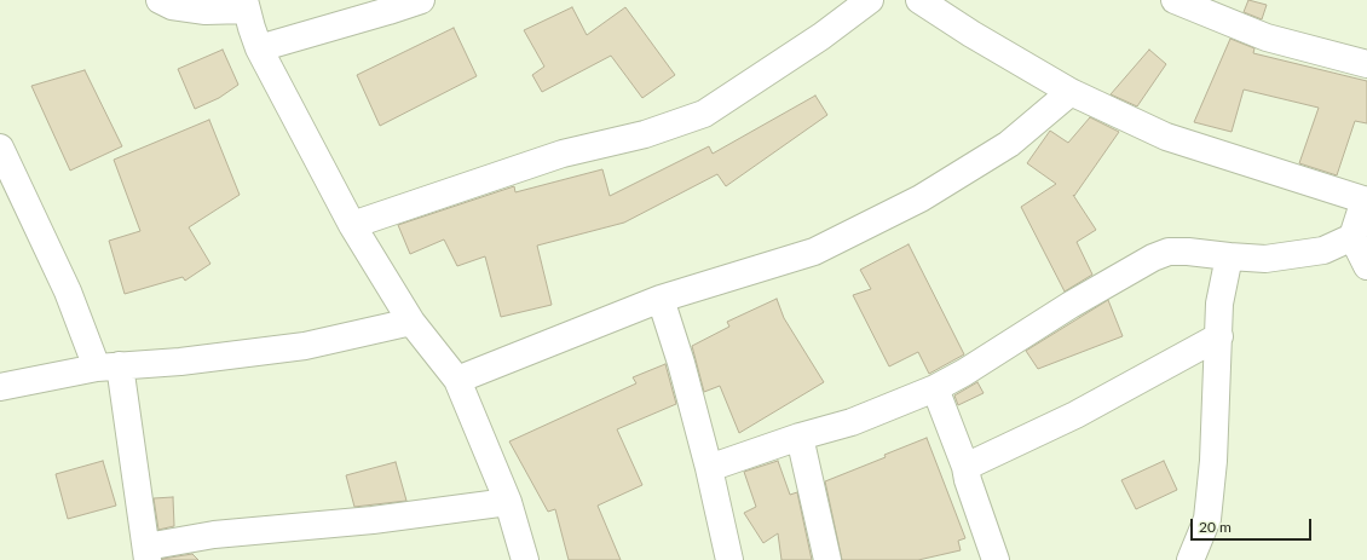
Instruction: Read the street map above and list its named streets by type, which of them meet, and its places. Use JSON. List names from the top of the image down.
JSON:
{
  "scale_bar": "20 m"
}
